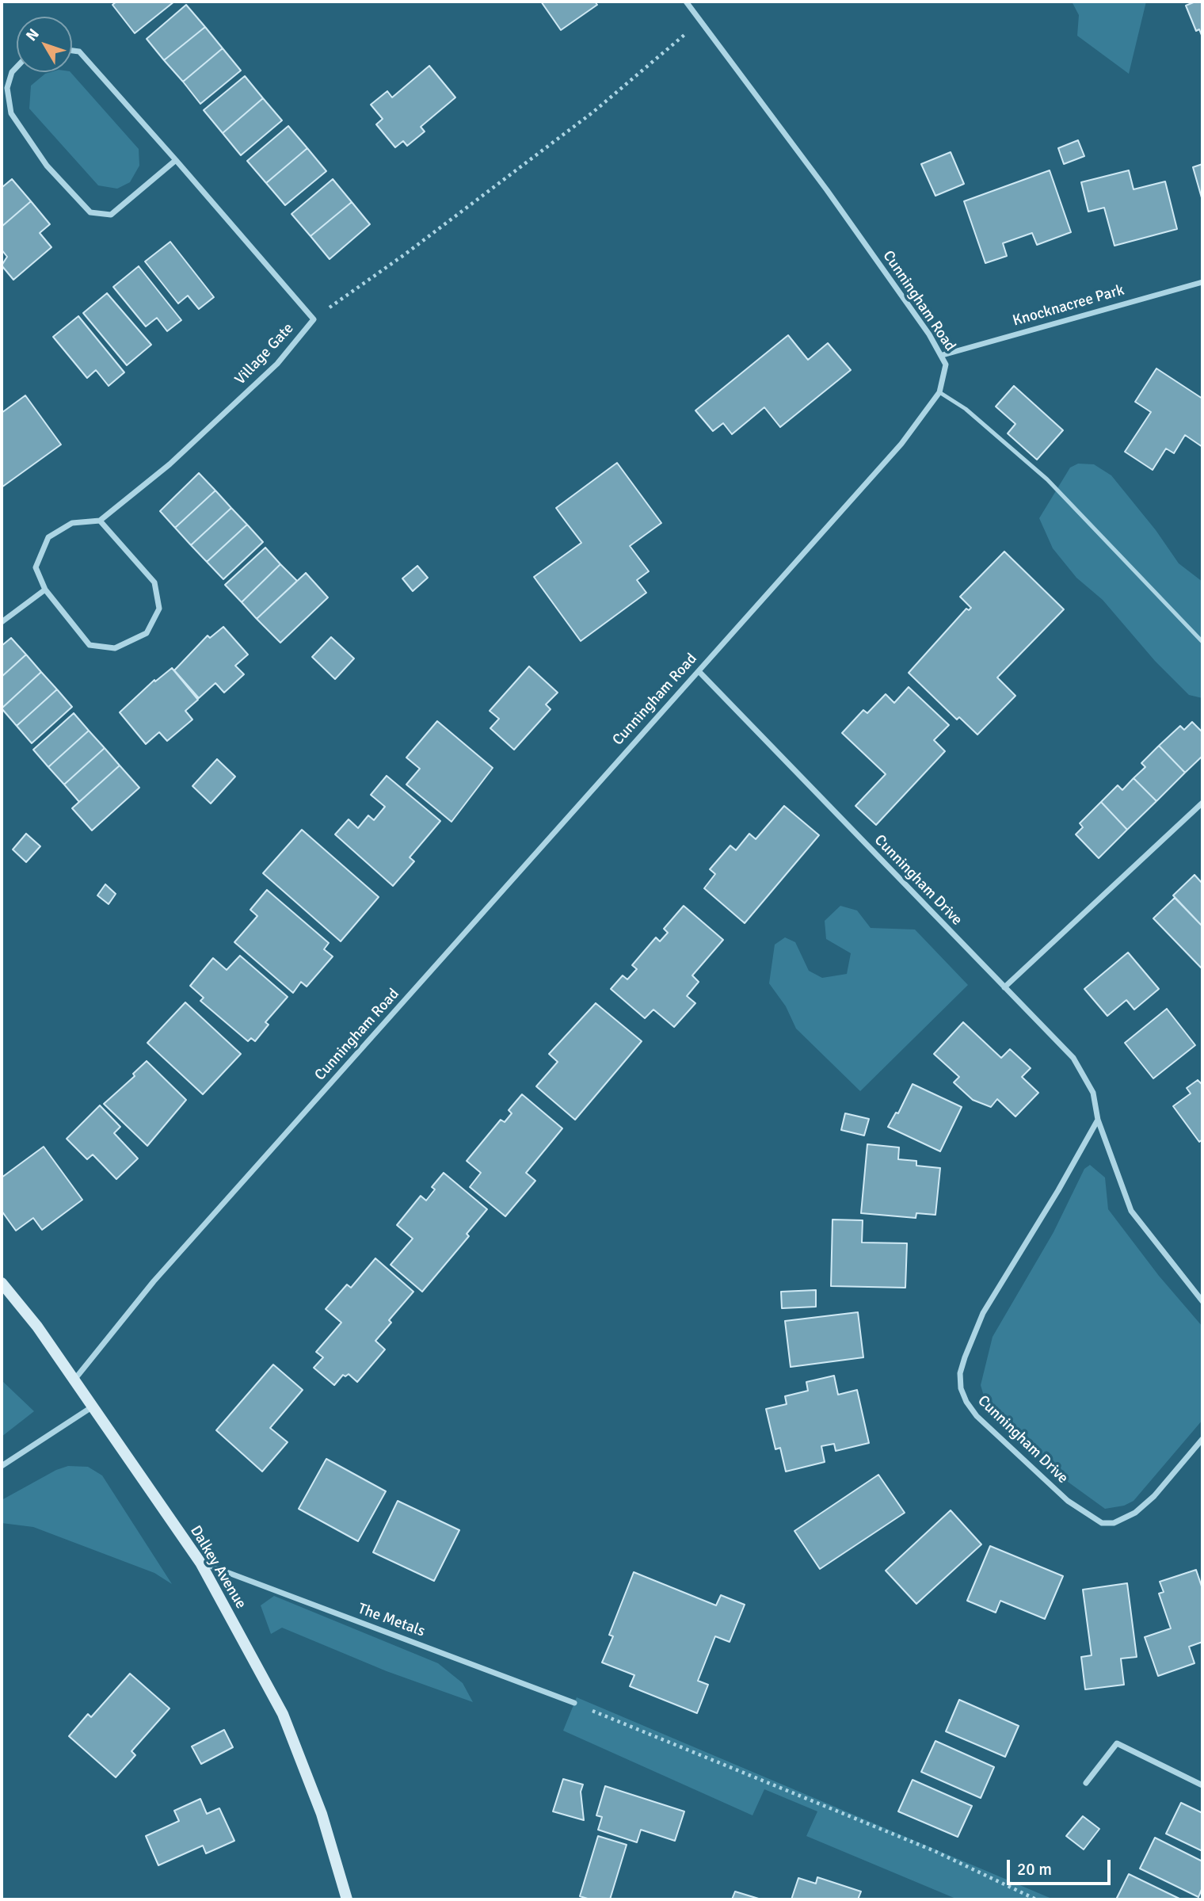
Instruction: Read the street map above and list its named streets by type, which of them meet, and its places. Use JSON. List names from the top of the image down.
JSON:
{
  "streets": {
    "street": [
      "Cunningham Road",
      "Knocknacree Park",
      "Village Gate",
      "Cunningham Drive",
      "Dalkey Avenue",
      "The Metals"
    ]
  },
  "crossings": [
    ["Cunningham Road", "Knocknacree Park"],
    ["Cunningham Road", "Cunningham Drive"],
    ["Cunningham Road", "Dalkey Avenue"],
    ["Dalkey Avenue", "The Metals"]
  ],
  "scale_bar": "20 m",
  "north": "top left"
}
